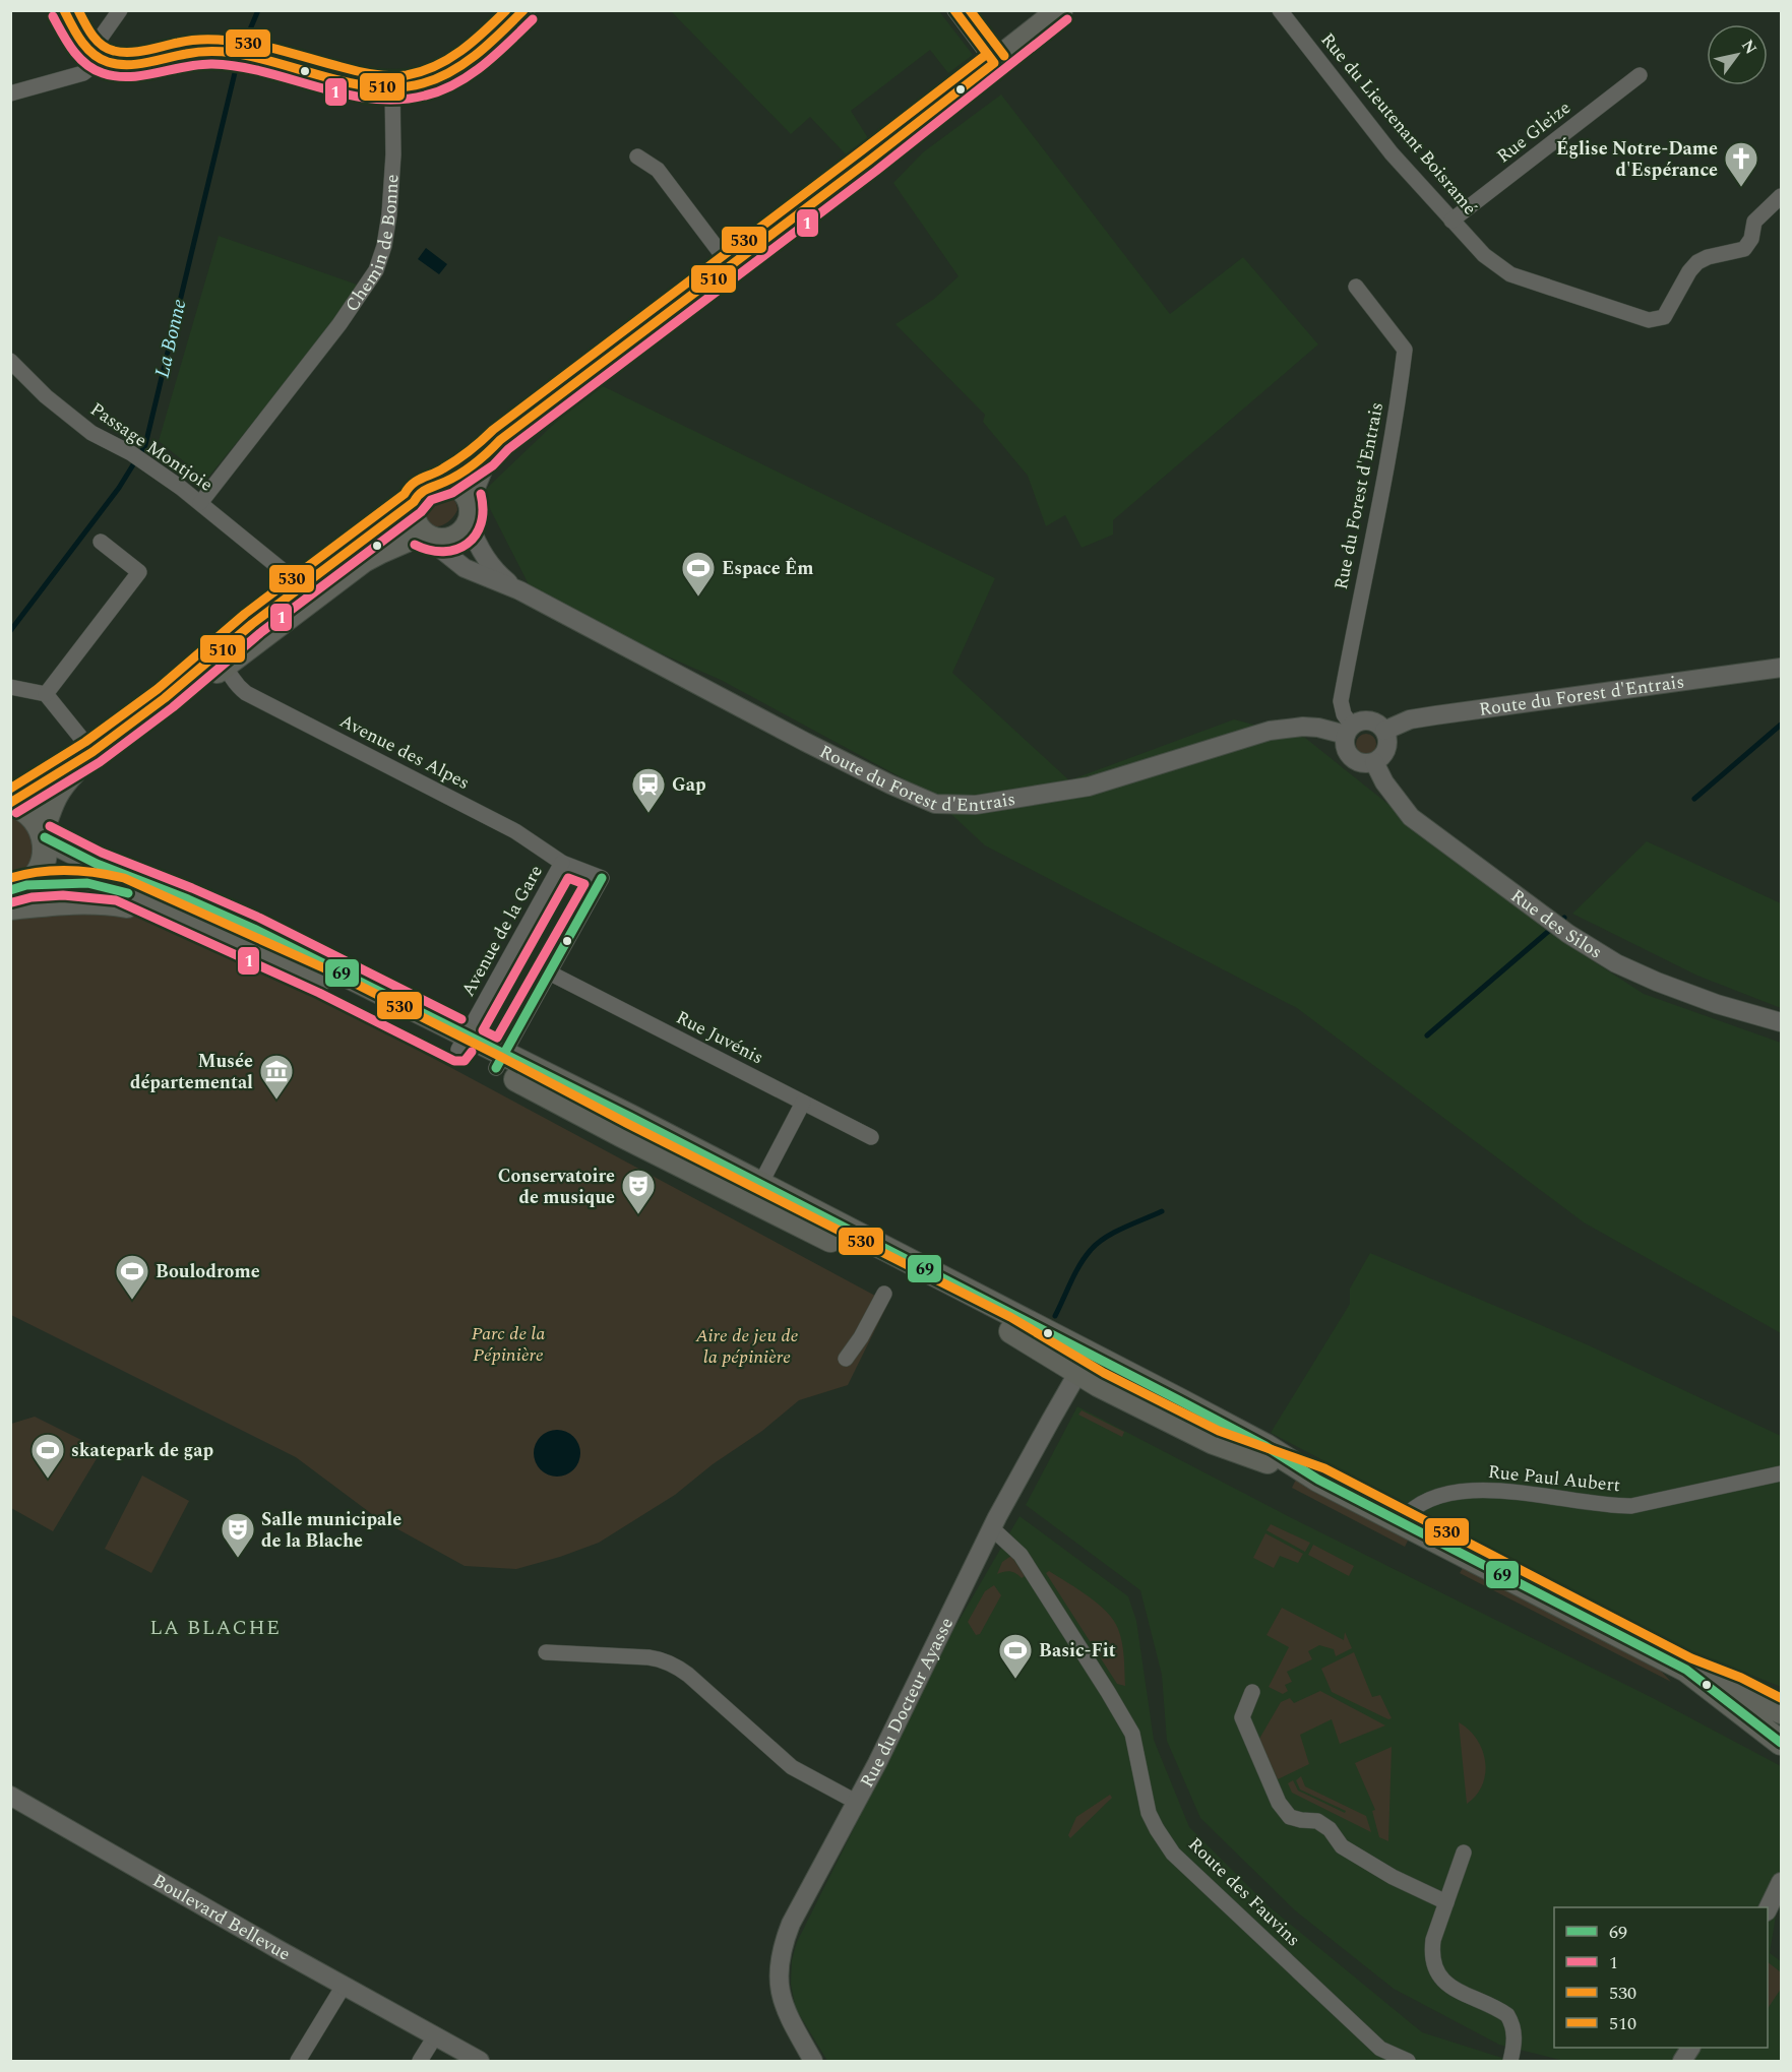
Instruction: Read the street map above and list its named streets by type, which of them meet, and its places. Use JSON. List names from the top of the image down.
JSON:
{
  "streets": {
    "street": [
      "Rue du Lieutenant Boisramé",
      "Rue Gleize",
      "Chemin de Bonne",
      "Passage Montjoie",
      "Rue du Forest d'Entrais",
      "Route du Forest d'Entrais",
      "Avenue des Alpes",
      "Rue des Silos",
      "Avenue de la Gare",
      "Rue Juvénis",
      "Rue Paul Aubert",
      "Rue du Docteur Ayasse",
      "Route des Fauvins",
      "Boulevard Bellevue"
    ]
  },
  "crossings": [
    ["Rue du Lieutenant Boisramé", "Rue Gleize"],
    ["Chemin de Bonne", "Passage Montjoie"],
    ["Rue du Forest d'Entrais", "Route du Forest d'Entrais"],
    ["Rue du Forest d'Entrais", "Rue des Silos"],
    ["Route du Forest d'Entrais", "Rue des Silos"],
    ["Avenue des Alpes", "Avenue de la Gare"],
    ["Avenue des Alpes", "Rue Juvénis"],
    ["Rue du Docteur Ayasse", "Route des Fauvins"]
  ],
  "districts": ["LA BLACHE"],
  "water": ["La Bonne"],
  "parks": ["Parc de la Pépinière", "Aire de jeu de la pépinière"],
  "places": {
    "church": ["Église Notre-Dame d'Espérance"],
    "sports": [
      "Espace Êm",
      "Boulodrome",
      "skatepark de gap",
      "Basic-Fit"
    ],
    "station": ["Gap"],
    "museum": ["Musée départemental"],
    "theatre": ["Conservatoire de musique", "Salle municipale de la Blache"]
  },
  "lines": [
    "transit line 530",
    "transit line 510",
    "transit line 1",
    "transit line 69"
  ],
  "legend": [
    "69",
    "1",
    "530",
    "510"
  ],
  "north": "top right"
}
